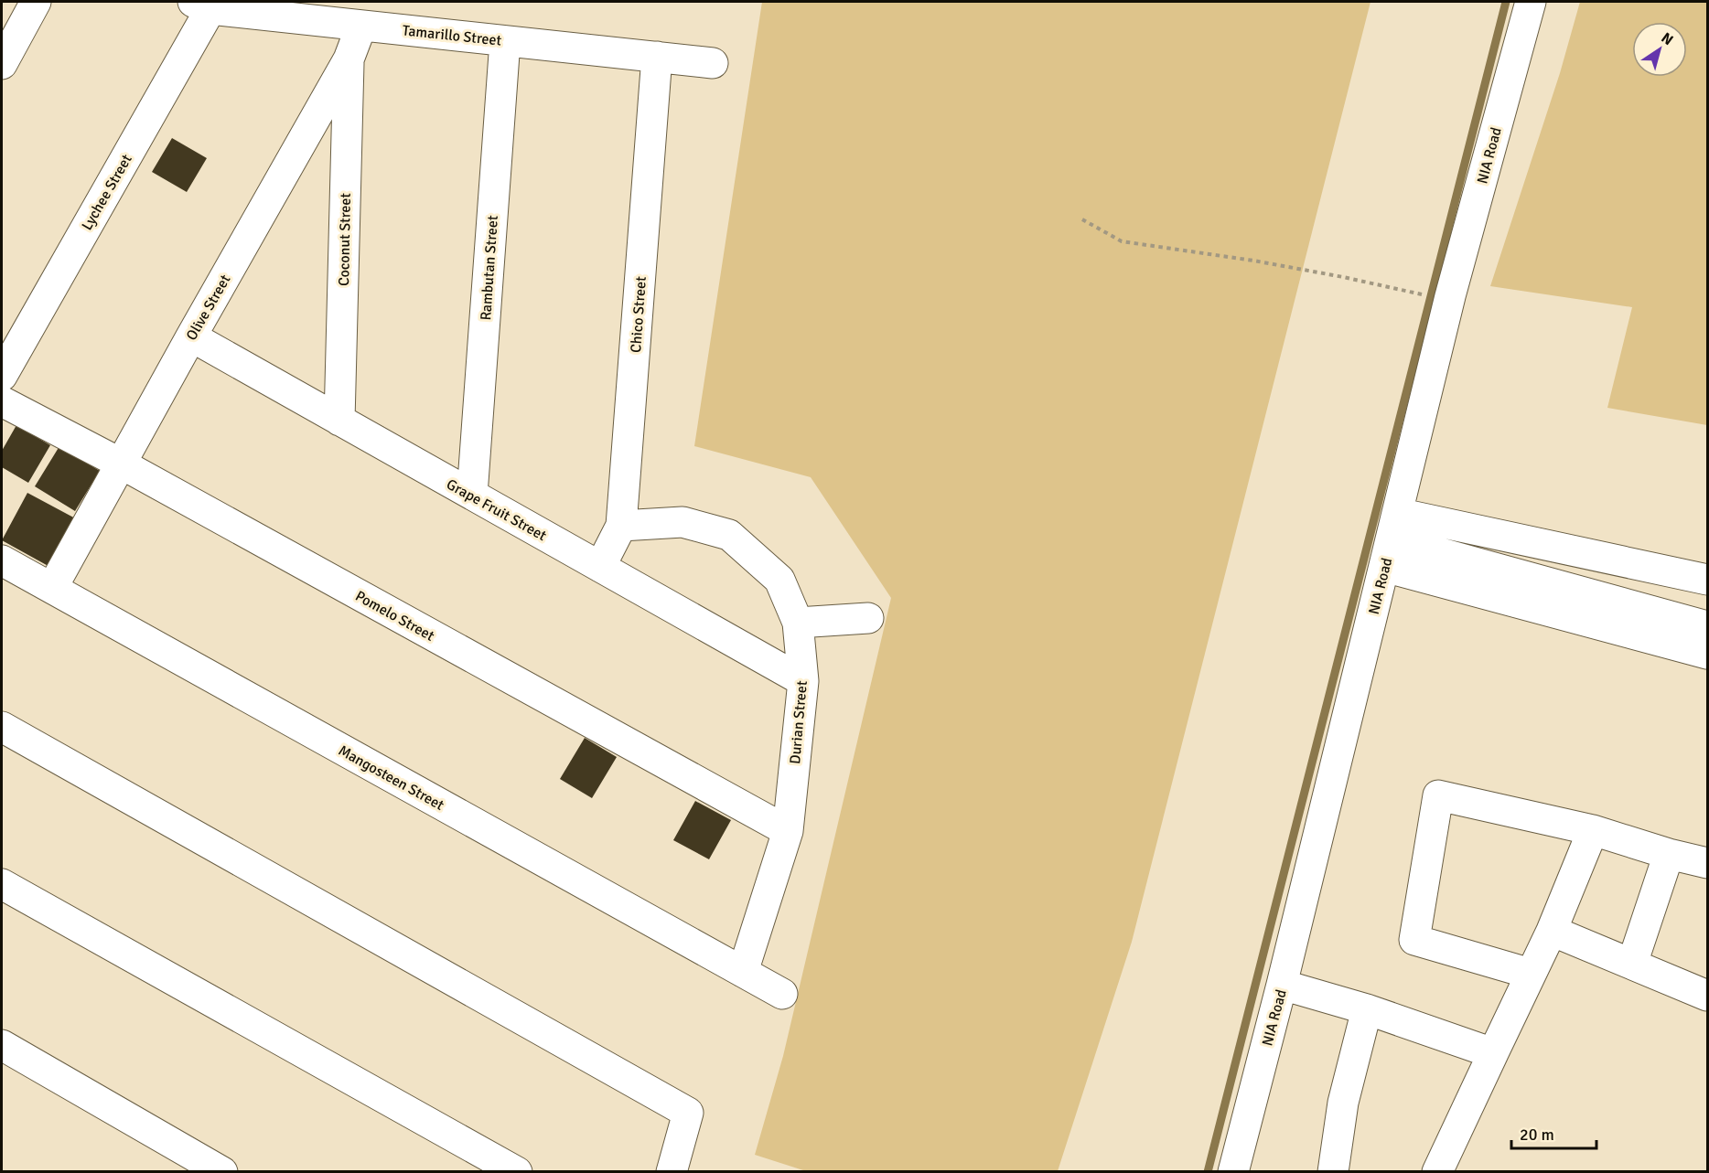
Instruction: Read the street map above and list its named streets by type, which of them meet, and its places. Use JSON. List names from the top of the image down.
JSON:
{
  "streets": {
    "street": [
      "Tamarillo Street",
      "NIA Road",
      "Lychee Street",
      "Coconut Street",
      "Rambutan Street",
      "Olive Street",
      "Chico Street",
      "Grape Fruit Street",
      "Pomelo Street",
      "Durian Street",
      "Mangosteen Street"
    ]
  },
  "crossings": [
    ["Tamarillo Street", "Lychee Street"],
    ["Tamarillo Street", "Rambutan Street"],
    ["Tamarillo Street", "Olive Street"],
    ["Tamarillo Street", "Chico Street"],
    ["Coconut Street", "Olive Street"],
    ["Coconut Street", "Grape Fruit Street"],
    ["Rambutan Street", "Grape Fruit Street"],
    ["Olive Street", "Grape Fruit Street"],
    ["Olive Street", "Pomelo Street"],
    ["Olive Street", "Mangosteen Street"],
    ["Chico Street", "Grape Fruit Street"],
    ["Chico Street", "Durian Street"],
    ["Grape Fruit Street", "Durian Street"],
    ["Pomelo Street", "Durian Street"],
    ["Durian Street", "Mangosteen Street"]
  ],
  "scale_bar": "20 m",
  "north": "top right"
}
